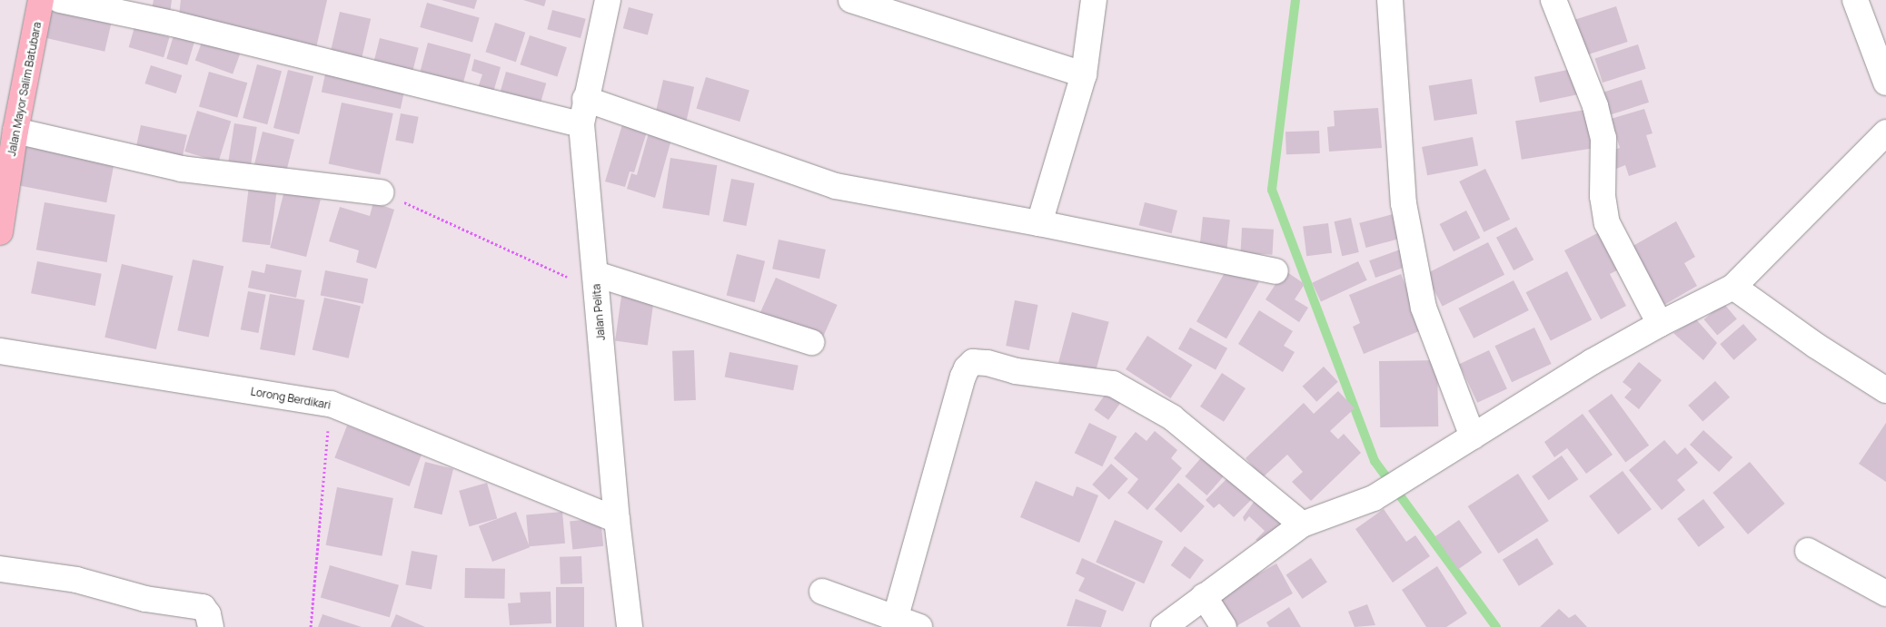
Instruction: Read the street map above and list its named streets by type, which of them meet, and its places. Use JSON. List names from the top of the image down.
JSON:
{
  "streets": {
    "street": ["Jalan Mayor Salim Batubara", "Jalan Pelita", "Lorong Berdikari"]
  },
  "crossings": [
    ["Jalan Pelita", "Lorong Berdikari"]
  ]
}
